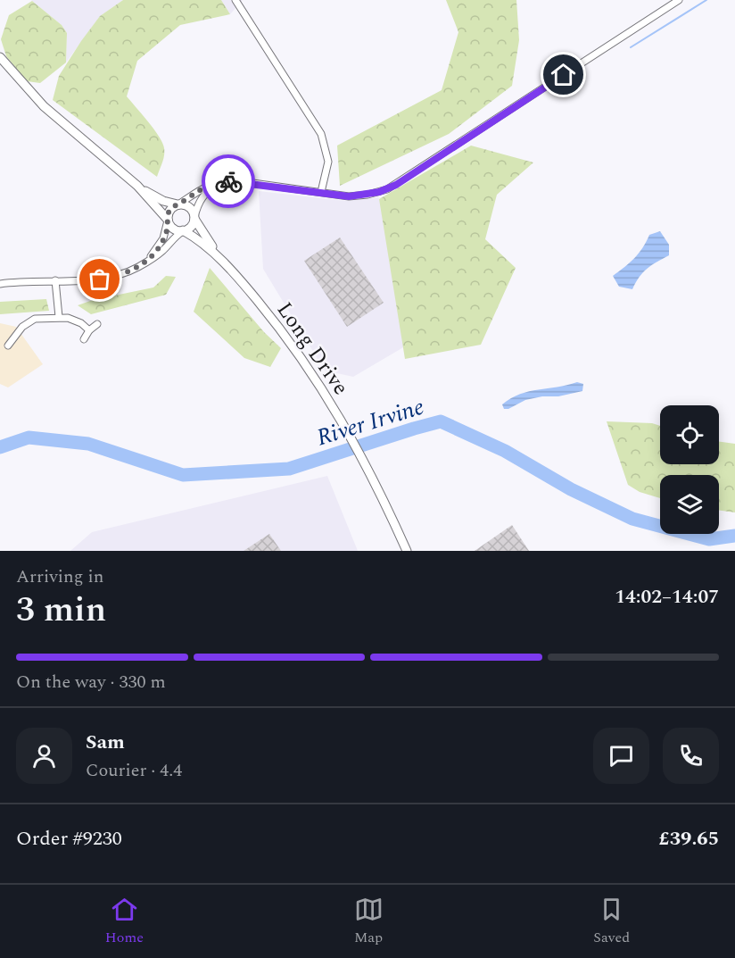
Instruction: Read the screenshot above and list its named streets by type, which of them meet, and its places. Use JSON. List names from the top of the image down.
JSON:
{
  "streets": {
    "main road": ["Long Drive"]
  },
  "water": ["River Irvine"],
  "page": {
    "heading": ["3 min", "Arriving in", "14:02–14:07"],
    "panel": [
      "Sam",
      "Courier · 4.4",
      "Order #9230",
      "£39.65"
    ],
    "bar": "On the way · 330 m",
    "tabs": ["Home", "Map", "Saved"]
  }
}
